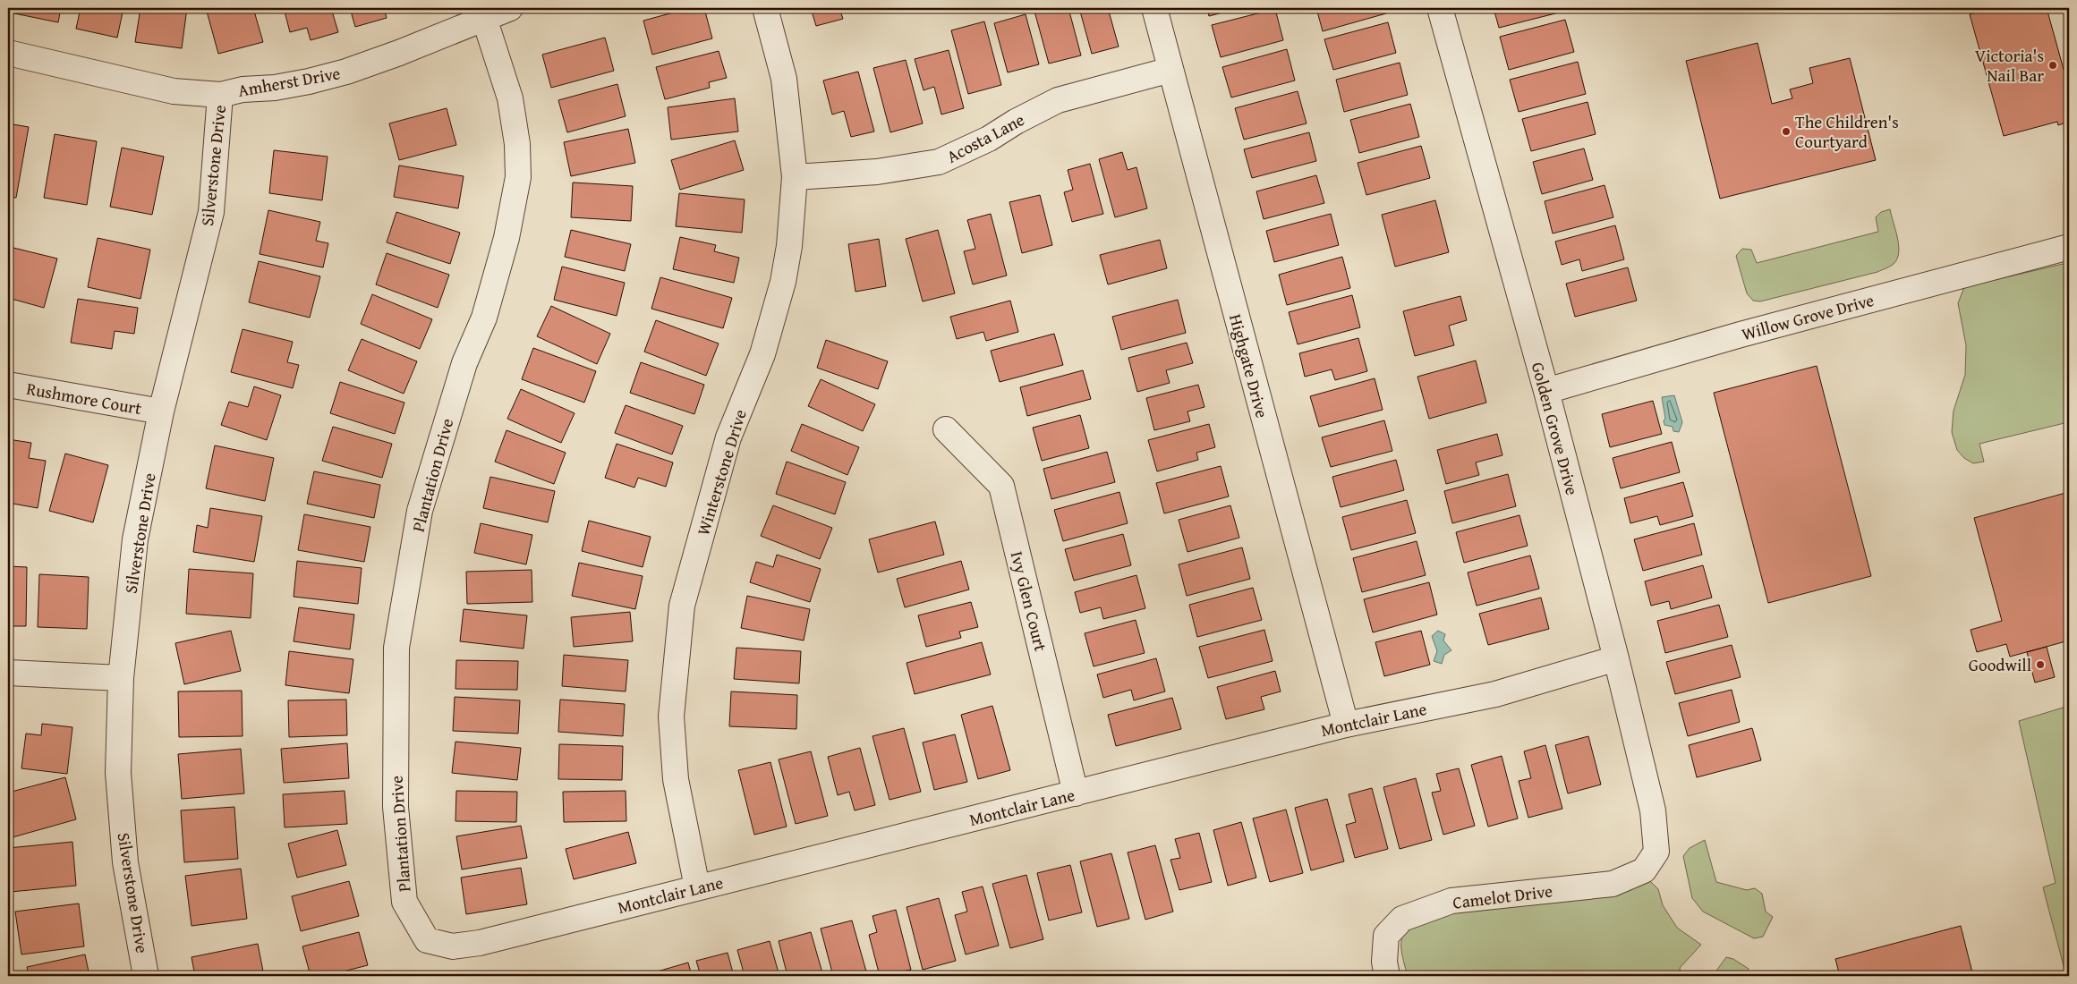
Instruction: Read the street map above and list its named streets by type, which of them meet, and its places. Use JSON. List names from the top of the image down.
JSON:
{
  "streets": {
    "street": [
      "Amherst Drive",
      "Acosta Lane",
      "Silverstone Drive",
      "Willow Grove Drive",
      "Highgate Drive",
      "Rushmore Court",
      "Golden Grove Drive",
      "Winterstone Drive",
      "Plantation Drive",
      "Ivy Glen Court",
      "Montclair Lane",
      "Camelot Drive"
    ]
  },
  "crossings": [
    ["Amherst Drive", "Silverstone Drive"],
    ["Amherst Drive", "Plantation Drive"],
    ["Acosta Lane", "Highgate Drive"],
    ["Acosta Lane", "Winterstone Drive"],
    ["Silverstone Drive", "Rushmore Court"],
    ["Willow Grove Drive", "Golden Grove Drive"],
    ["Highgate Drive", "Montclair Lane"],
    ["Golden Grove Drive", "Montclair Lane"],
    ["Golden Grove Drive", "Camelot Drive"],
    ["Winterstone Drive", "Montclair Lane"],
    ["Plantation Drive", "Montclair Lane"],
    ["Ivy Glen Court", "Montclair Lane"]
  ],
  "places": ["Victoria's Nail Bar", "The Children's Courtyard", "Goodwill"]
}
